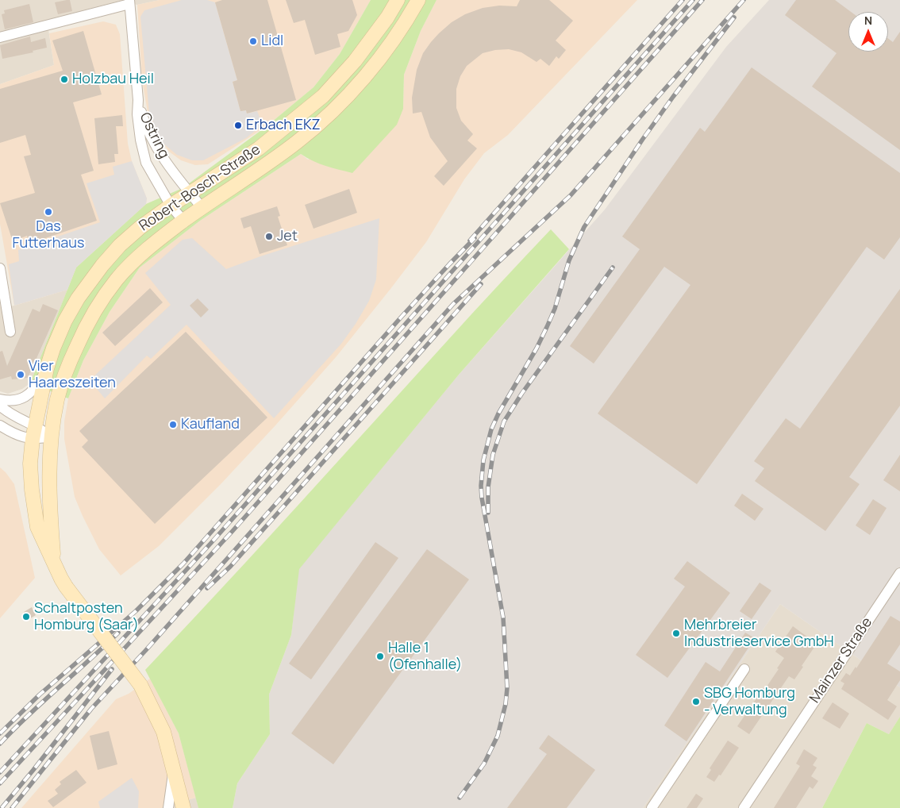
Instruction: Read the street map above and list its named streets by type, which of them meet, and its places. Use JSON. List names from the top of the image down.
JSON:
{
  "streets": {
    "main road": ["Robert-Bosch-Straße"],
    "street": ["Ostring", "Mainzer Straße"]
  },
  "crossings": [
    ["Ostring", "Robert-Bosch-Straße"]
  ],
  "places": [
    "Lidl",
    "Holzbau Heil",
    "Erbach EKZ",
    "Das Futterhaus",
    "Jet",
    "Vier Haareszeiten",
    "Kaufland",
    "Schaltposten Homburg (Saar)",
    "Mehrbreier Industrieservice GmbH",
    "Halle 1 (Ofenhalle)",
    "SBG Homburg - Verwaltung"
  ],
  "north": "top"
}
